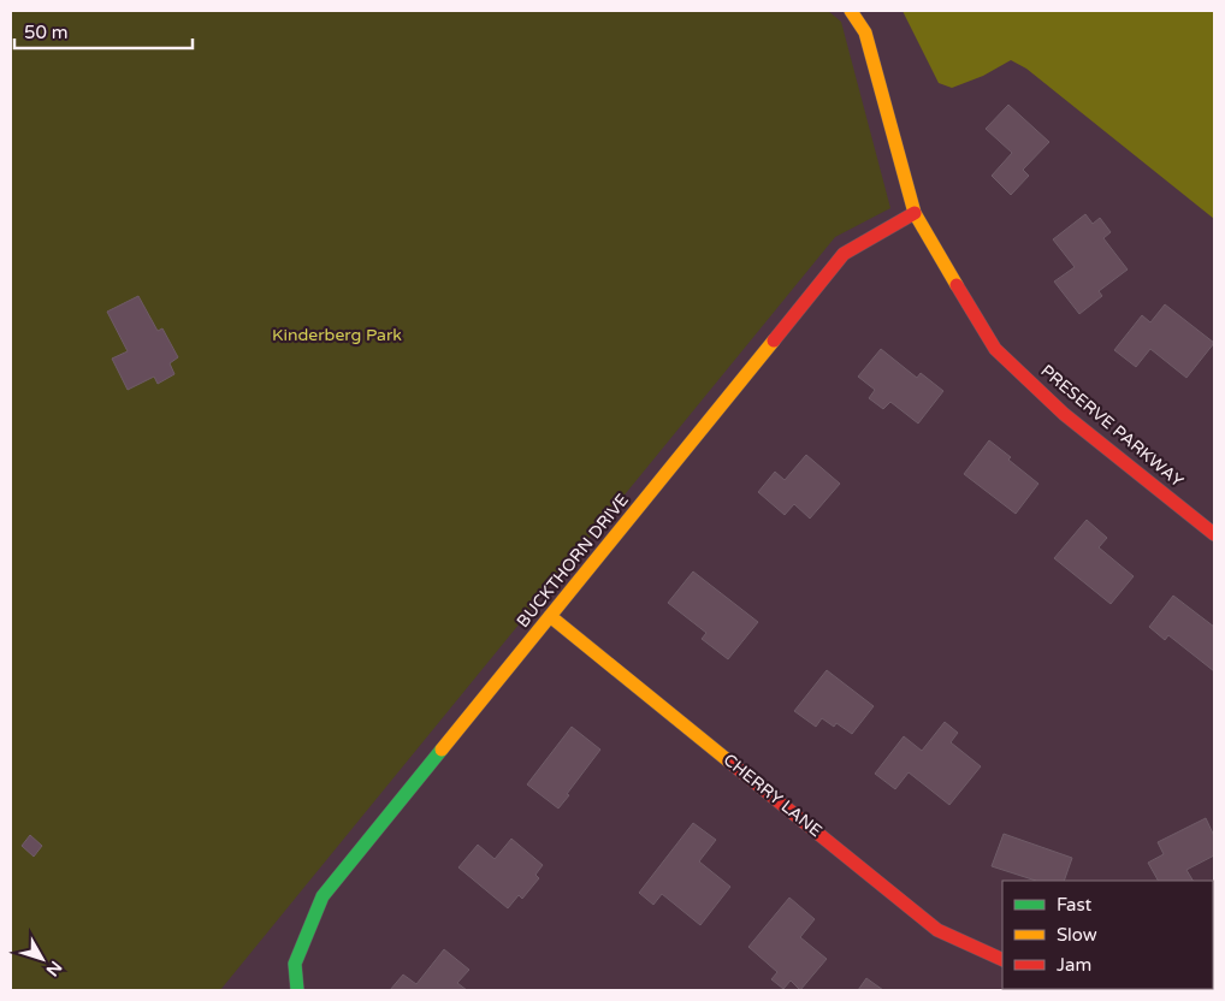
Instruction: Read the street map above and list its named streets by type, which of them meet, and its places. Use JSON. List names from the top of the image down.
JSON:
{
  "streets": {
    "street": ["PRESERVE PARKWAY", "BUCKTHORN DRIVE", "CHERRY LANE"]
  },
  "crossings": [
    ["PRESERVE PARKWAY", "BUCKTHORN DRIVE"],
    ["BUCKTHORN DRIVE", "CHERRY LANE"]
  ],
  "parks": ["Kinderberg Park"],
  "legend": ["Fast", "Slow", "Jam"],
  "scale_bar": "50 m",
  "north": "bottom right"
}
